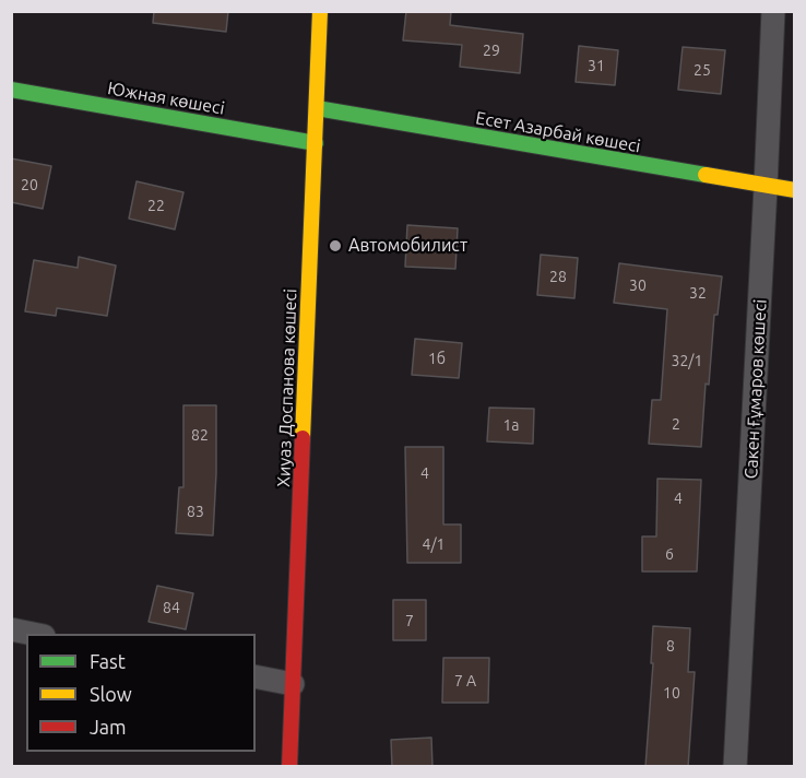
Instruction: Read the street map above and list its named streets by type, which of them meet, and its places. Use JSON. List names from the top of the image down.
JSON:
{
  "streets": {
    "street": [
      "Южная көшесі",
      "Есет Азарбай көшесі",
      "Хиуаз Доспанова көшесі",
      "Сакен Ғұмаров көшесі"
    ]
  },
  "crossings": [
    ["Южная көшесі", "Хиуаз Доспанова көшесі"],
    ["Есет Азарбай көшесі", "Хиуаз Доспанова көшесі"],
    ["Есет Азарбай көшесі", "Сакен Ғұмаров көшесі"]
  ],
  "places": ["Автомобилист"],
  "house_numbers": [
    "29",
    "31",
    "25",
    "20",
    "22",
    "28",
    "30",
    "32",
    "1б",
    "32/1",
    "2",
    "1а",
    "82",
    "4",
    "4",
    "83",
    "4/1",
    "6",
    "84",
    "7",
    "8",
    "7 А",
    "10"
  ],
  "legend": ["Fast", "Slow", "Jam"]
}
